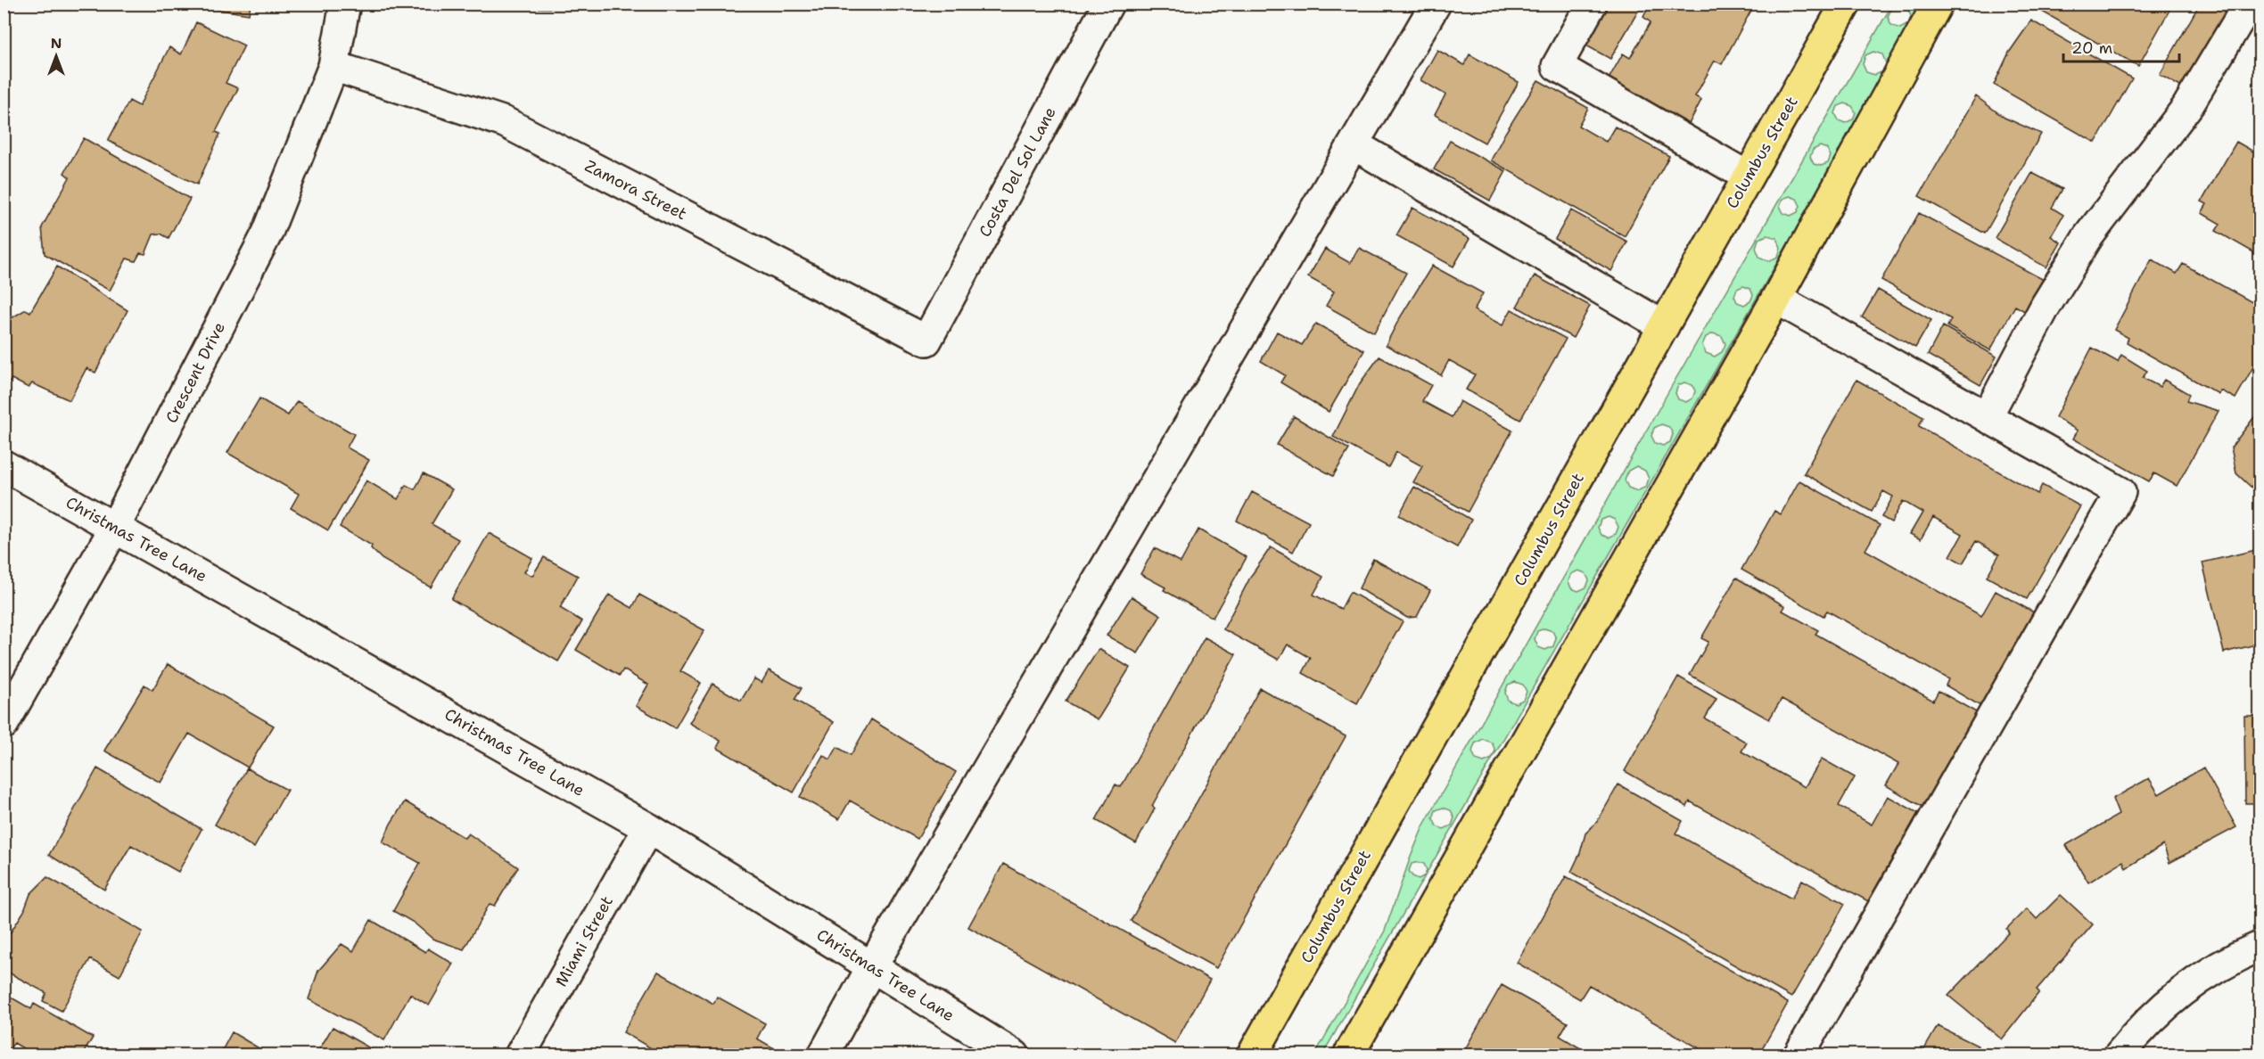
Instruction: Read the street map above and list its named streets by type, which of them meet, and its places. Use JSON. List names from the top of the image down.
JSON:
{
  "streets": {
    "main road": ["Columbus Street"],
    "street": [
      "Costa Del Sol Lane",
      "Zamora Street",
      "Crescent Drive",
      "Christmas Tree Lane",
      "Miami Street"
    ]
  },
  "crossings": [
    ["Costa Del Sol Lane", "Zamora Street"],
    ["Zamora Street", "Crescent Drive"],
    ["Crescent Drive", "Christmas Tree Lane"],
    ["Christmas Tree Lane", "Miami Street"]
  ],
  "scale_bar": "20 m",
  "north": "top"
}
